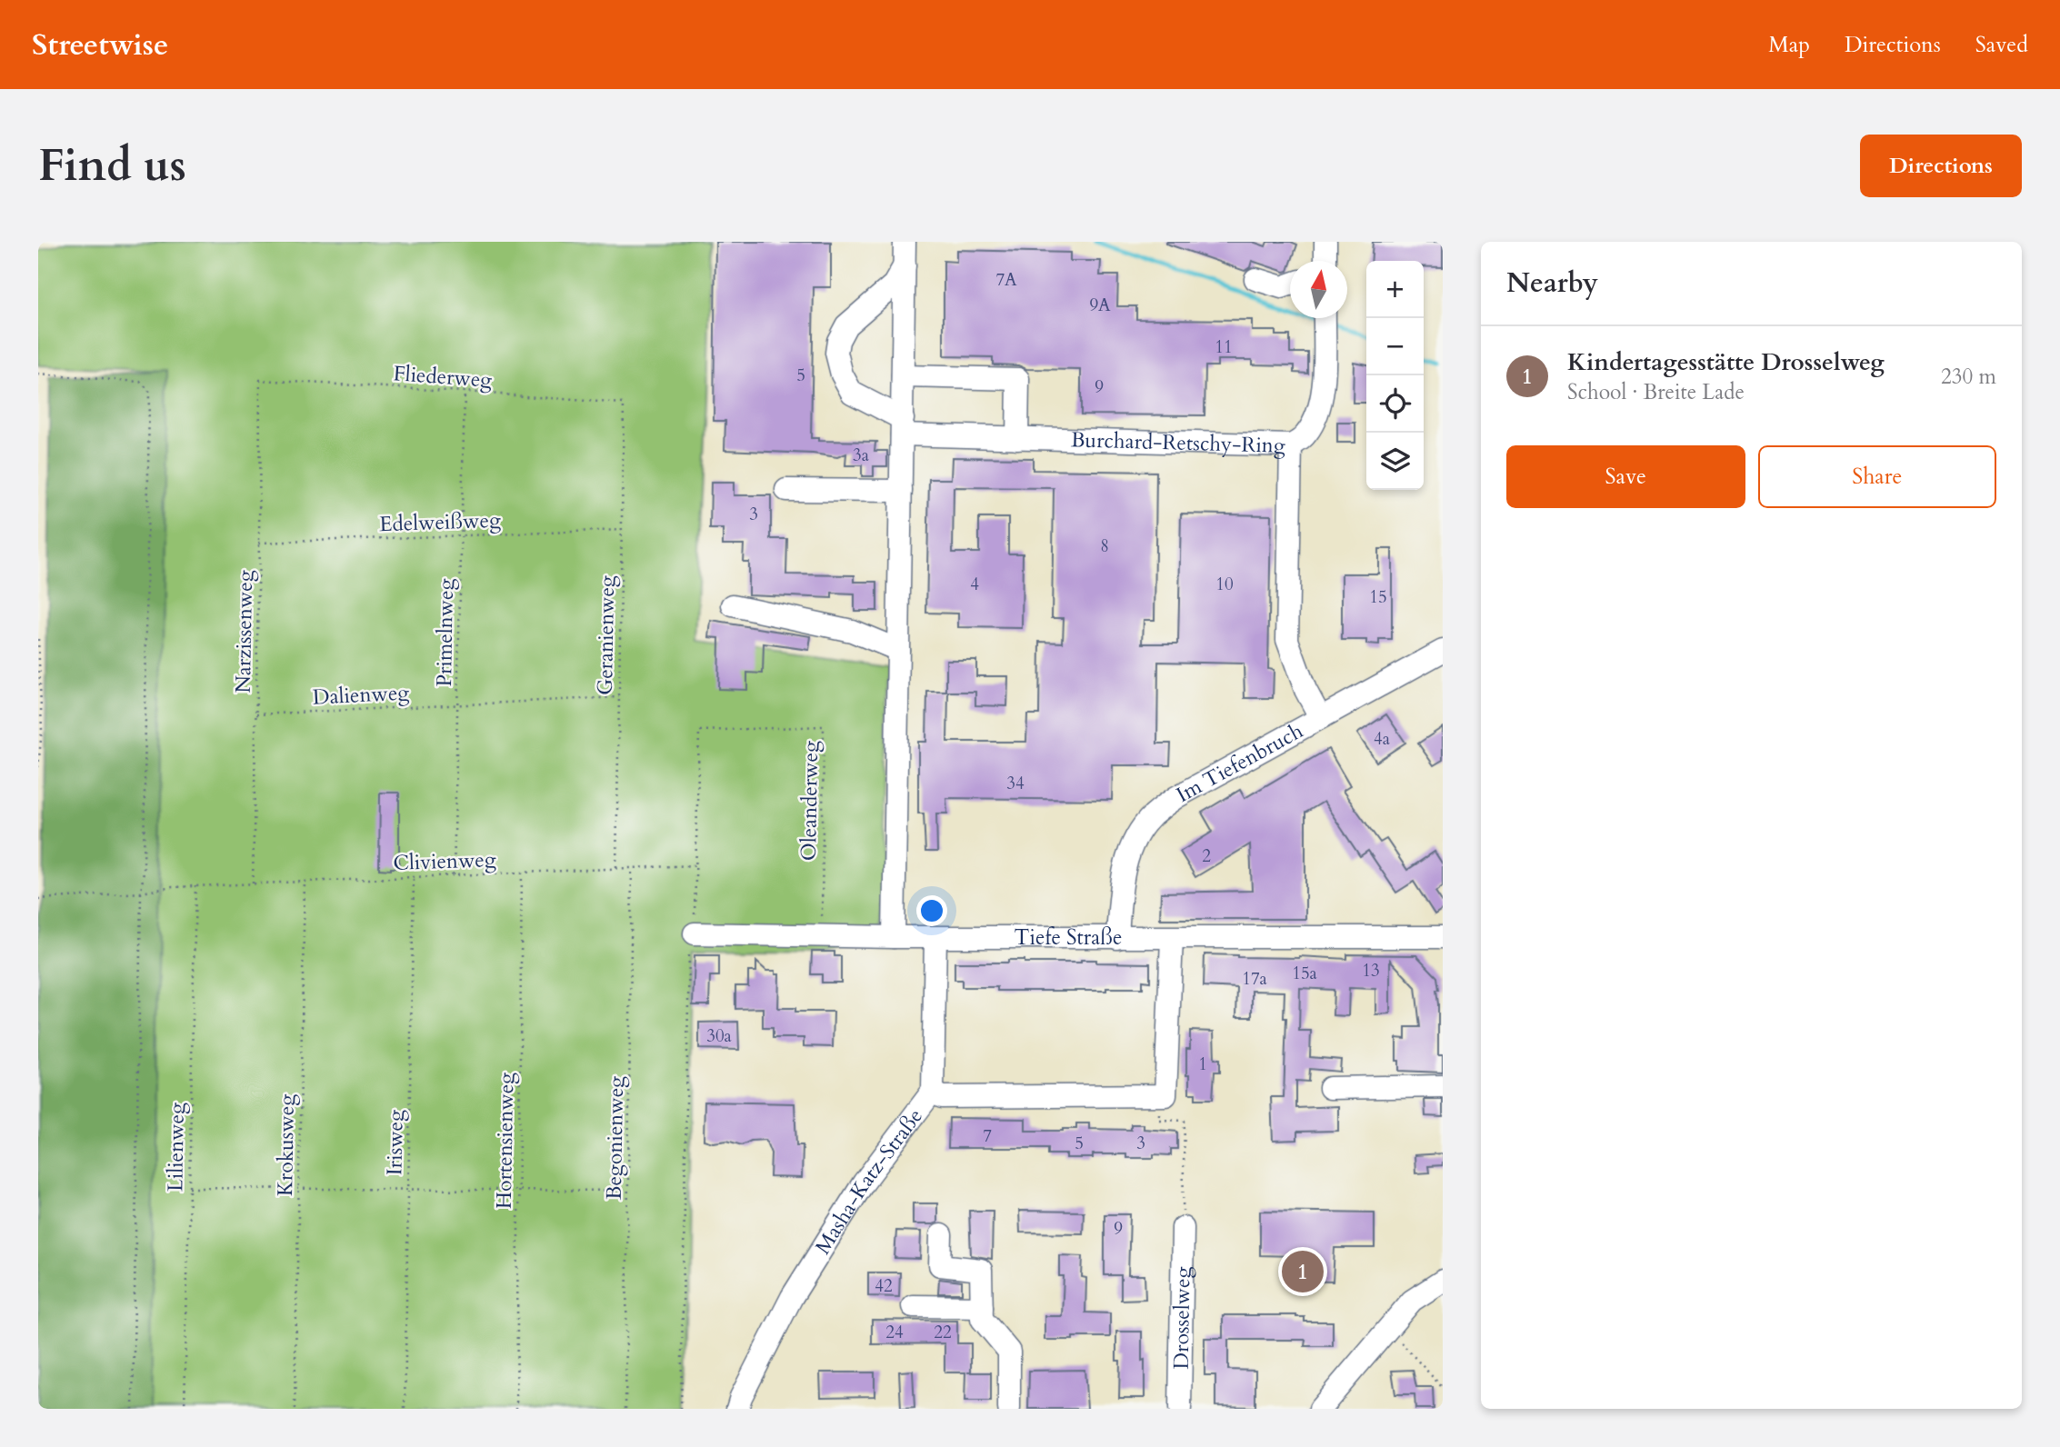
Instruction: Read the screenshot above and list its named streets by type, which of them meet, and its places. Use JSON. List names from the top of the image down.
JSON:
{
  "streets": {
    "street": [
      "Burchard-Retschy-Ring",
      "Im Tiefenbruch",
      "Tiefe Straße",
      "Masha-Katz-Straße",
      "Drosselweg"
    ],
    "path": [
      "Fliederweg",
      "Edelweißweg",
      "Narzissenweg",
      "Primelnweg",
      "Geranienweg",
      "Dalienweg",
      "Oleanderweg",
      "Clivienweg",
      "Begonienweg",
      "Hortensienweg",
      "Irisweg",
      "Krokusweg",
      "Lilienweg"
    ]
  },
  "crossings": [
    ["Fliederweg", "Narzissenweg"],
    ["Fliederweg", "Primelnweg"],
    ["Fliederweg", "Geranienweg"],
    ["Burchard-Retschy-Ring", "Im Tiefenbruch"],
    ["Edelweißweg", "Narzissenweg"],
    ["Edelweißweg", "Primelnweg"],
    ["Edelweißweg", "Geranienweg"],
    ["Narzissenweg", "Dalienweg"],
    ["Narzissenweg", "Clivienweg"],
    ["Primelnweg", "Dalienweg"],
    ["Primelnweg", "Clivienweg"],
    ["Geranienweg", "Dalienweg"],
    ["Geranienweg", "Clivienweg"],
    ["Im Tiefenbruch", "Tiefe Straße"],
    ["Oleanderweg", "Clivienweg"],
    ["Oleanderweg", "Tiefe Straße"],
    ["Clivienweg", "Begonienweg"],
    ["Clivienweg", "Hortensienweg"],
    ["Clivienweg", "Irisweg"],
    ["Clivienweg", "Krokusweg"],
    ["Clivienweg", "Lilienweg"],
    ["Tiefe Straße", "Masha-Katz-Straße"]
  ],
  "house_numbers": [
    "7A",
    "9A",
    "11",
    "5",
    "9",
    "3a",
    "3",
    "8",
    "4",
    "10",
    "15",
    "4a",
    "34",
    "2",
    "13",
    "15a",
    "17a",
    "30a",
    "1",
    "7",
    "5",
    "3",
    "9",
    "42",
    "24",
    "22"
  ],
  "north": "top",
  "page": {
    "header": "Streetwise",
    "nav": ["Map", "Directions", "Saved"],
    "buttons": [
      "Directions",
      ["Save", "Share"]
    ],
    "title": "Find us",
    "heading": "Nearby",
    "map_buttons": ["+", "−"],
    "list": [
      {
        "mark": "1",
        "name": "Kindertagesstätte Drosselweg",
        "note": "School · Breite Lade",
        "value": "230 m"
      }
    ],
    "pins": "1"
  }
}
